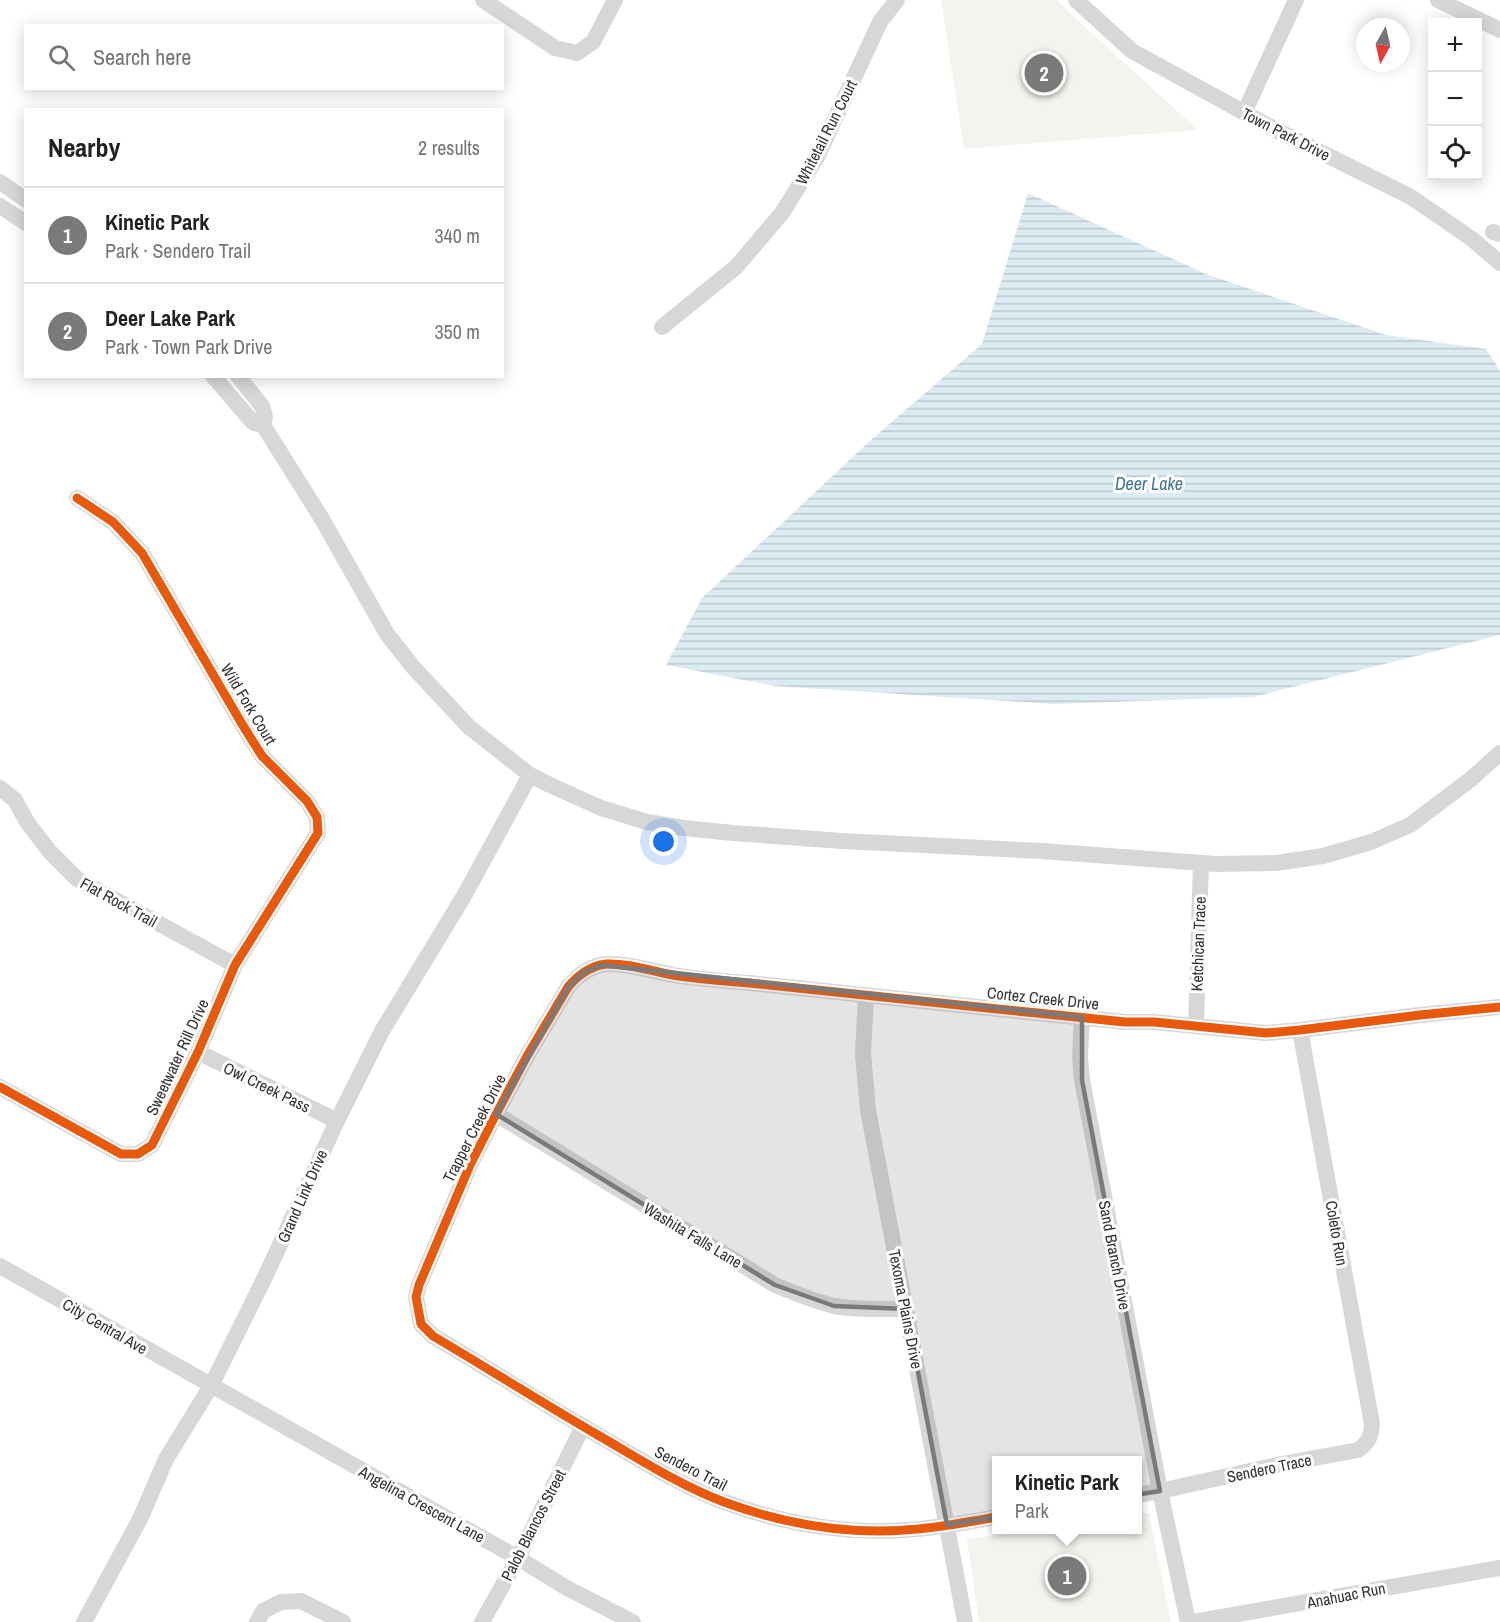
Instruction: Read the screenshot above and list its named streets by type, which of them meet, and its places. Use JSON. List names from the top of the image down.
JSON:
{
  "streets": {
    "street": [
      "Whitetail Run Court",
      "Town Park Drive",
      "Wild Fork Court",
      "Flat Rock Trail",
      "Ketchican Trace",
      "Cortez Creek Drive",
      "Sweetwater Rill Drive",
      "Owl Creek Pass",
      "Trapper Creek Drive",
      "Grand Link Drive",
      "Coleto Run",
      "Washita Falls Lane",
      "Sand Branch Drive",
      "Texoma Plains Drive",
      "City Central Ave",
      "Sendero Trail",
      "Sendero Trace",
      "Angelina Crescent Lane",
      "Palob Blancos Street",
      "Anahuac Run"
    ]
  },
  "crossings": [
    ["Wild Fork Court", "Flat Rock Trail"],
    ["Wild Fork Court", "Sweetwater Rill Drive"],
    ["Flat Rock Trail", "Sweetwater Rill Drive"],
    ["Ketchican Trace", "Cortez Creek Drive"],
    ["Cortez Creek Drive", "Trapper Creek Drive"],
    ["Cortez Creek Drive", "Coleto Run"],
    ["Cortez Creek Drive", "Sand Branch Drive"],
    ["Cortez Creek Drive", "Texoma Plains Drive"],
    ["Sweetwater Rill Drive", "Owl Creek Pass"],
    ["Owl Creek Pass", "Grand Link Drive"],
    ["Trapper Creek Drive", "Washita Falls Lane"],
    ["Trapper Creek Drive", "Sendero Trail"],
    ["Grand Link Drive", "City Central Ave"],
    ["Grand Link Drive", "Angelina Crescent Lane"],
    ["Coleto Run", "Sendero Trace"],
    ["Washita Falls Lane", "Texoma Plains Drive"],
    ["Sand Branch Drive", "Sendero Trace"],
    ["Sand Branch Drive", "Anahuac Run"],
    ["Texoma Plains Drive", "Sendero Trail"],
    ["City Central Ave", "Angelina Crescent Lane"],
    ["Sendero Trail", "Palob Blancos Street"],
    ["Angelina Crescent Lane", "Palob Blancos Street"]
  ],
  "water": ["Deer Lake"],
  "north": "bottom",
  "page": {
    "map_buttons": ["+", "−"],
    "search": "Search here",
    "pins": ["2", "1"],
    "heading": ["Nearby", "2 results"],
    "list": [
      {
        "mark": "1",
        "name": "Kinetic Park",
        "note": "Park · Sendero Trail",
        "value": "340 m"
      },
      {
        "mark": "2",
        "name": "Deer Lake Park",
        "note": "Park · Town Park Drive",
        "value": "350 m"
      }
    ],
    "popup": ["Kinetic Park", "Park"]
  }
}
